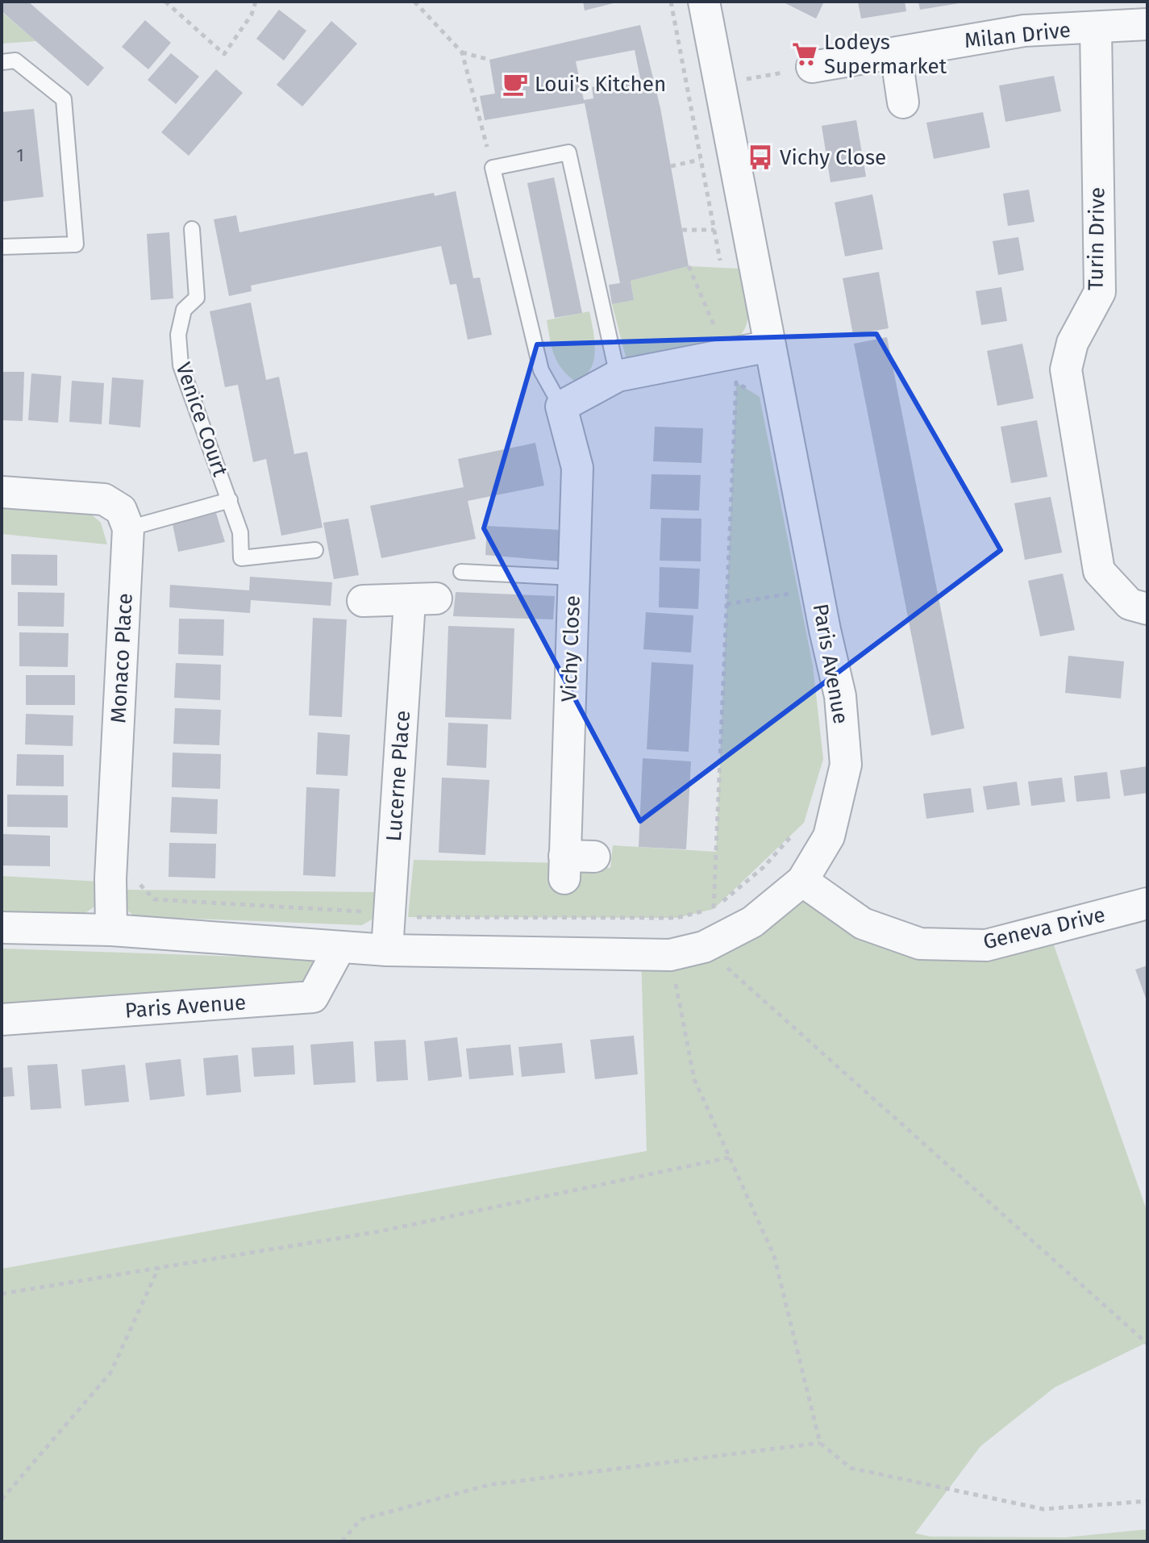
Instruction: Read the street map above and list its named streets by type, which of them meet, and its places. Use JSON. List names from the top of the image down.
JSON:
{
  "streets": {
    "street": [
      "Milan Drive",
      "Turin Drive",
      "Vichy Close",
      "Monaco Place",
      "Paris Avenue",
      "Lucerne Place",
      "Geneva Drive"
    ],
    "lane": ["Venice Court"]
  },
  "crossings": [
    ["Milan Drive", "Turin Drive"],
    ["Venice Court", "Monaco Place"],
    ["Monaco Place", "Paris Avenue"],
    ["Paris Avenue", "Lucerne Place"],
    ["Paris Avenue", "Geneva Drive"]
  ],
  "places": {
    "supermarket": ["Lodeys Supermarket"],
    "cafe": ["Loui's Kitchen"],
    "bus stop": ["Vichy Close"]
  },
  "house_numbers": ["1"]
}
